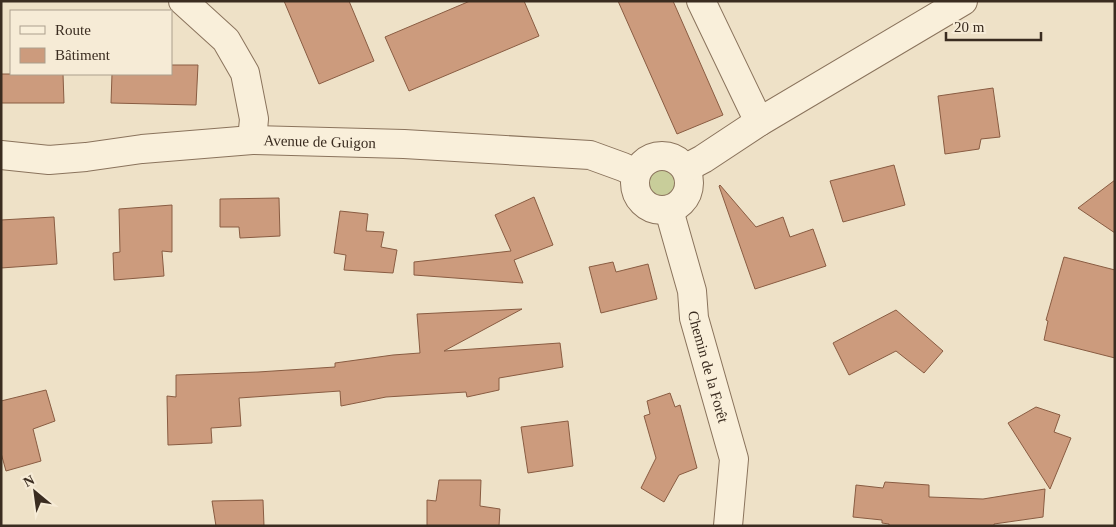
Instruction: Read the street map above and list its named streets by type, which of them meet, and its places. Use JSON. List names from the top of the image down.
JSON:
{
  "streets": {
    "street": ["Avenue de Guigon", "Chemin de la Forêt"]
  },
  "crossings": [
    ["Avenue de Guigon", "Chemin de la Forêt"]
  ],
  "legend": ["Route", "Bâtiment"],
  "scale_bar": "20 m",
  "north": "top left"
}
